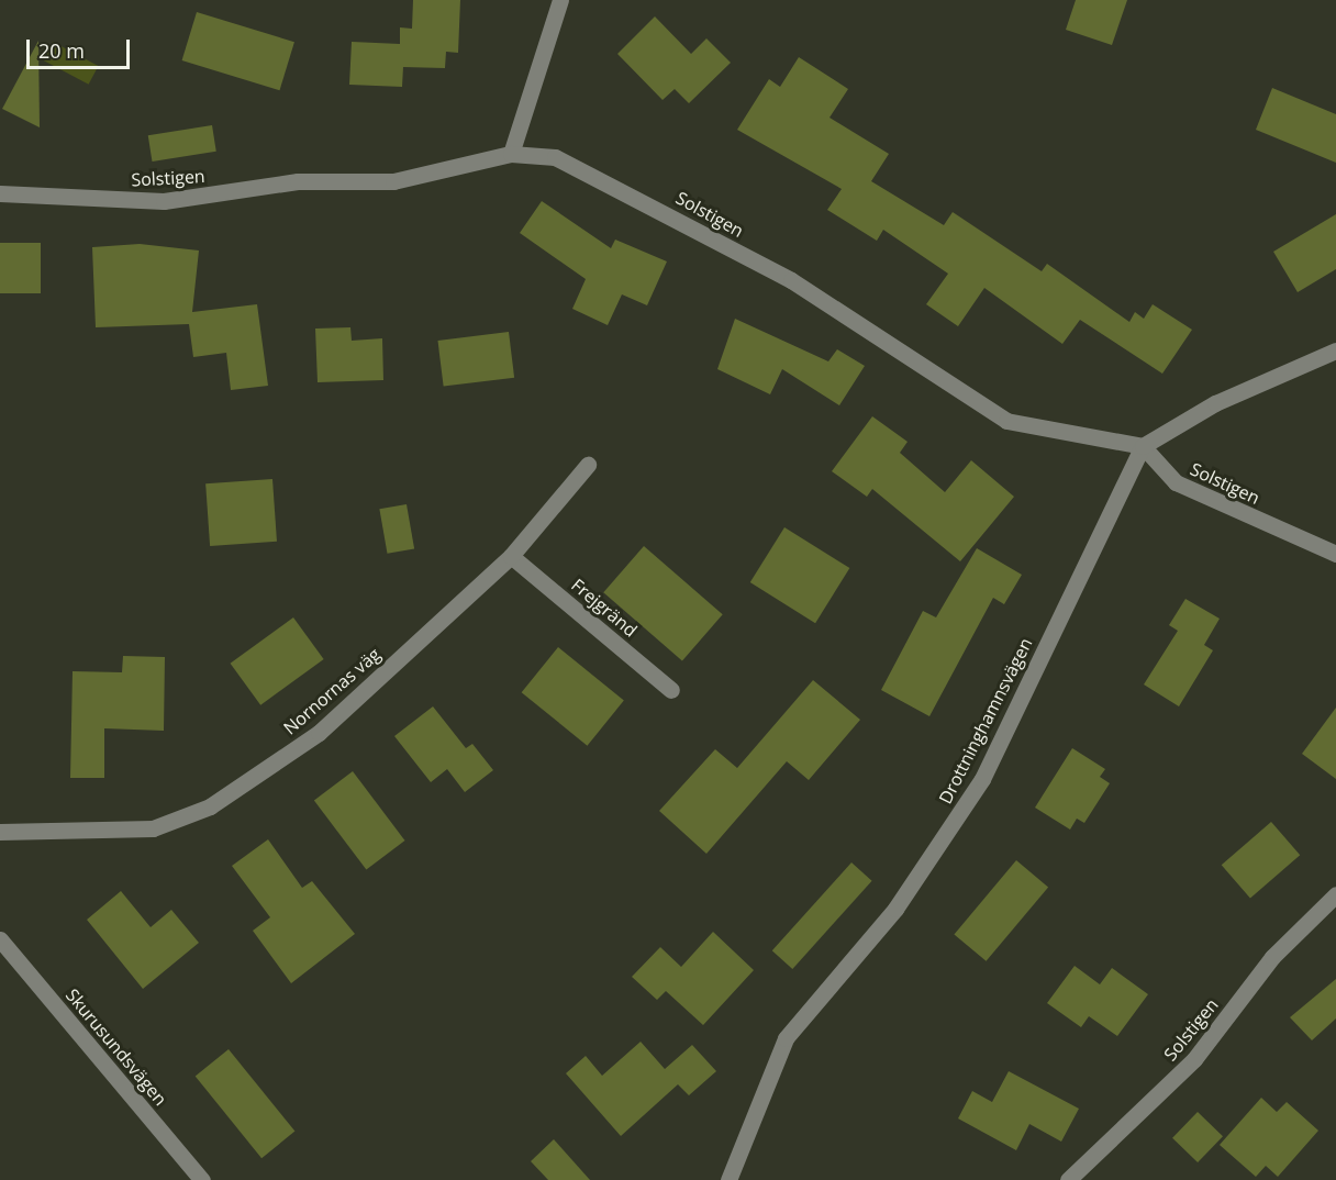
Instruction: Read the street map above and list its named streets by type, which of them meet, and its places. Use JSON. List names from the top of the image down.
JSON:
{
  "streets": {
    "street": [
      "Solstigen",
      "Frejgränd",
      "Nornornas väg",
      "Drottninghamnsvägen",
      "Skurusundsvägen"
    ]
  },
  "crossings": [
    ["Solstigen", "Drottninghamnsvägen"],
    ["Frejgränd", "Nornornas väg"]
  ],
  "scale_bar": "20 m"
}
